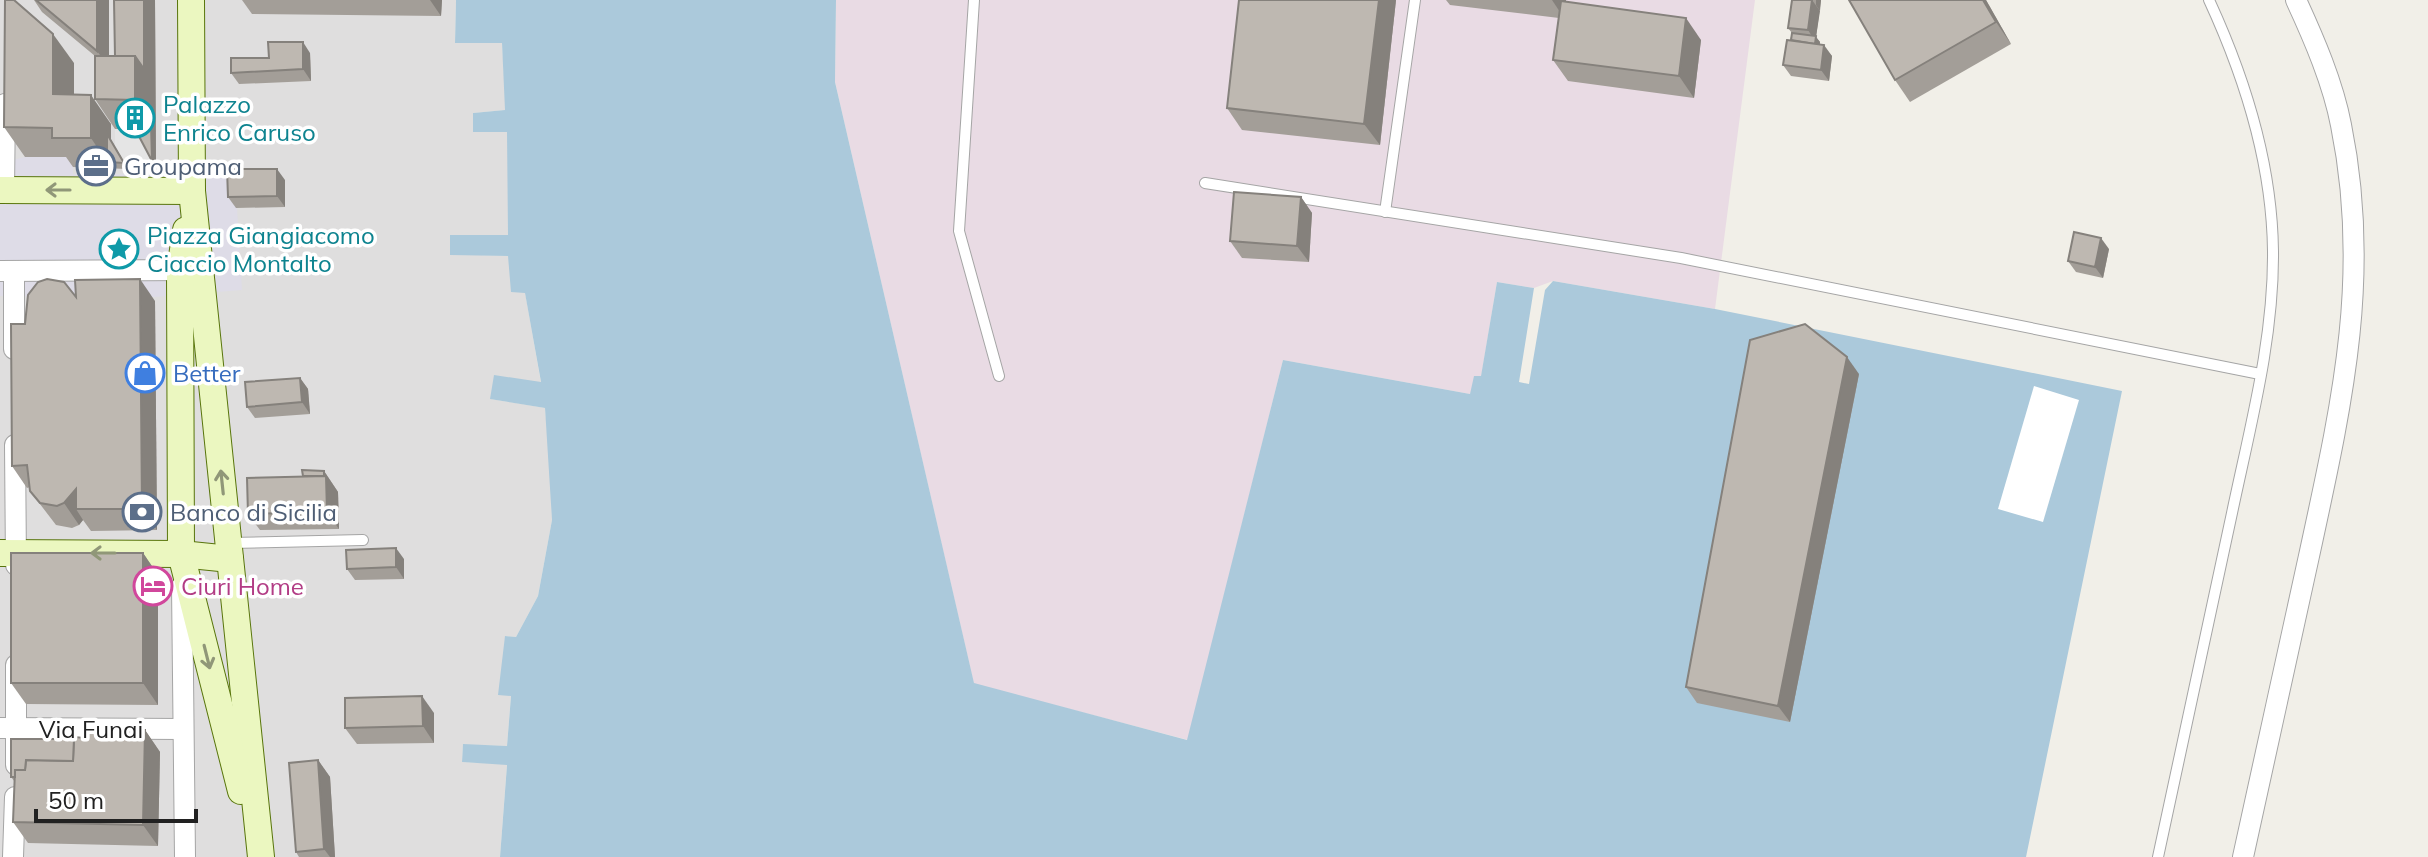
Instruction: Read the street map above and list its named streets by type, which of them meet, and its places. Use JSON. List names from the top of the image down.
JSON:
{
  "streets": {
    "street": ["Via Funai"]
  },
  "places": {
    "building": ["Palazzo Enrico Caruso"],
    "office": ["Groupama"],
    "place": ["Piazza Giangiacomo Ciaccio Montalto"],
    "shop": ["Better"],
    "bank": ["Banco di Sicilia"],
    "hotel": ["Ciuri Home"]
  },
  "scale_bar": "50 m"
}
